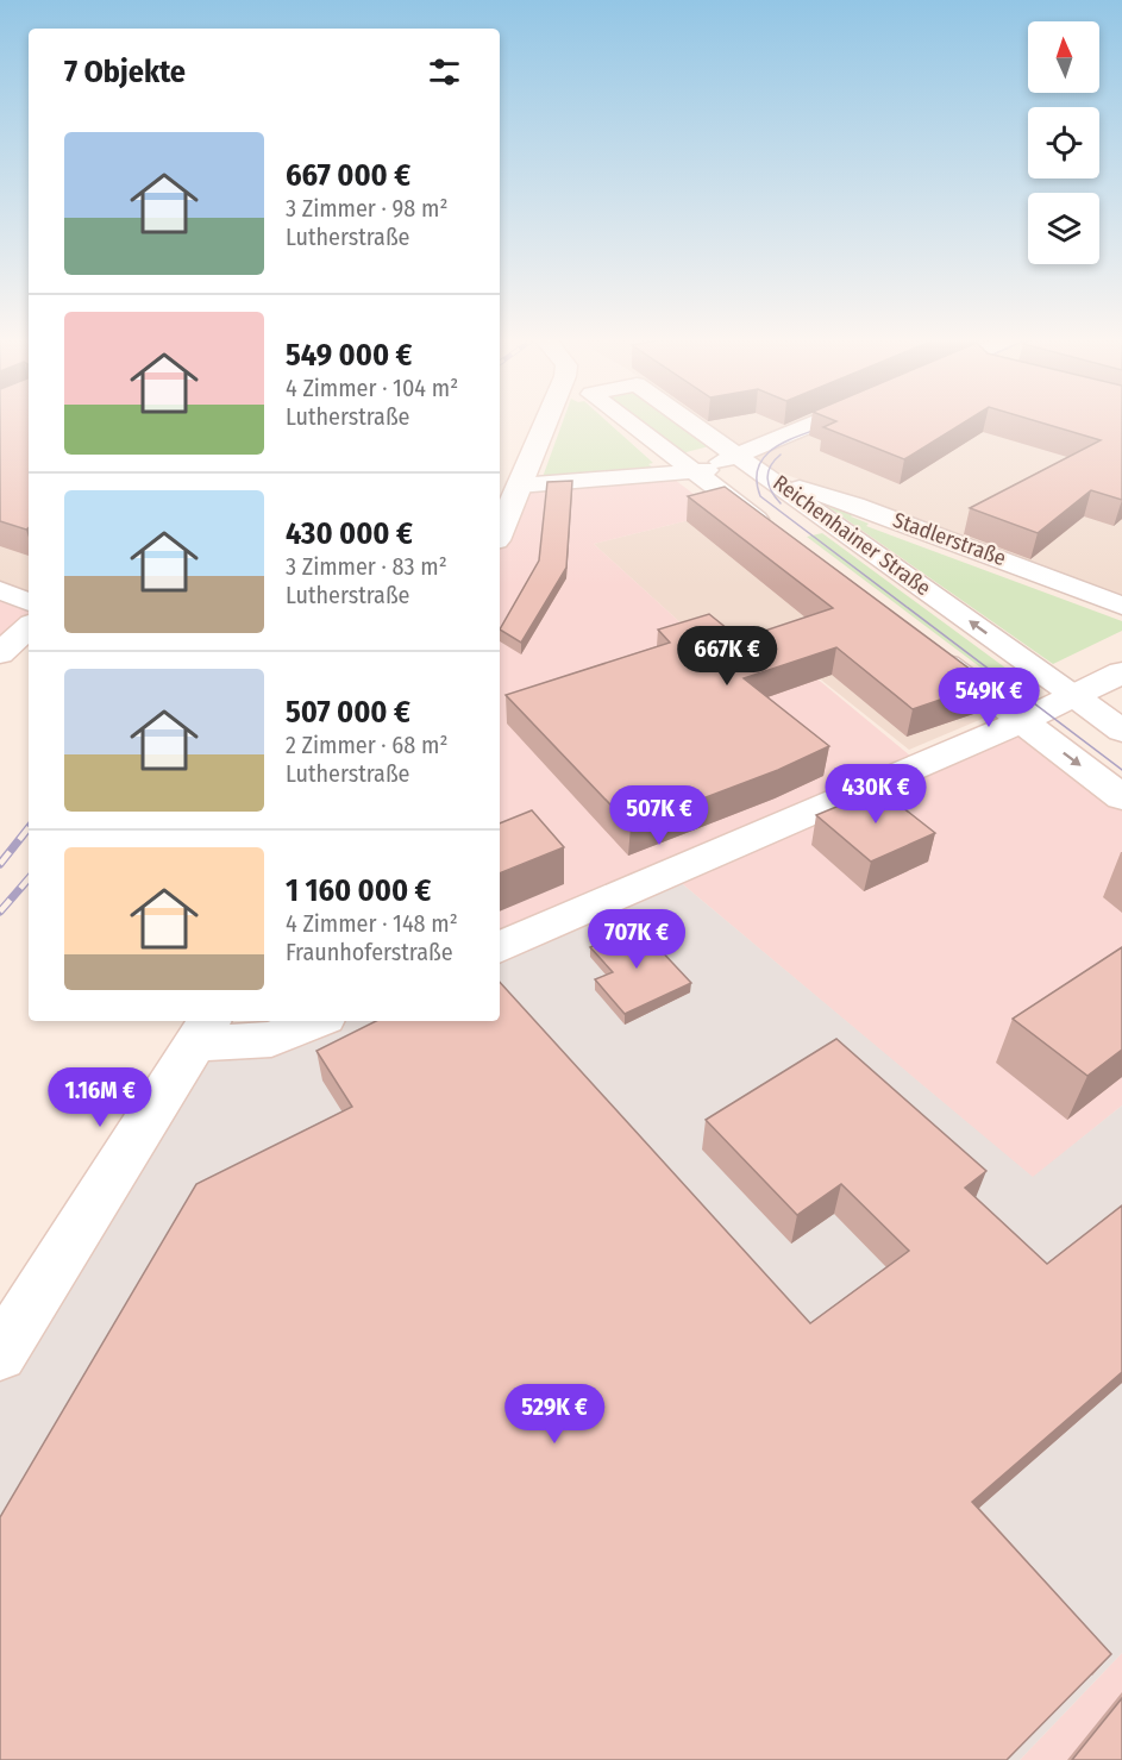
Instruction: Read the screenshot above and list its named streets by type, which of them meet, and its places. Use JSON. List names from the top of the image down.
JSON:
{
  "streets": {
    "street": ["Reichenhainer Straße", "Stadlerstraße"]
  },
  "crossings": [
    ["Reichenhainer Straße", "Stadlerstraße"]
  ],
  "north": "top",
  "page": {
    "heading": "7 Objekte",
    "list": [
      {
        "name": "667 000 €",
        "note": "3 Zimmer · 98 m² · Lutherstraße"
      },
      {
        "name": "549 000 €",
        "note": "4 Zimmer · 104 m² · Lutherstraße"
      },
      {
        "name": "430 000 €",
        "note": "3 Zimmer · 83 m² · Lutherstraße"
      },
      {
        "name": "507 000 €",
        "note": "2 Zimmer · 68 m² · Lutherstraße"
      },
      {
        "name": "1 160 000 €",
        "note": "4 Zimmer · 148 m² · Fraunhoferstraße"
      }
    ],
    "price": [
      "667K €",
      "549K €",
      "430K €",
      "507K €",
      "707K €",
      "1.16M €",
      "529K €"
    ]
  }
}
